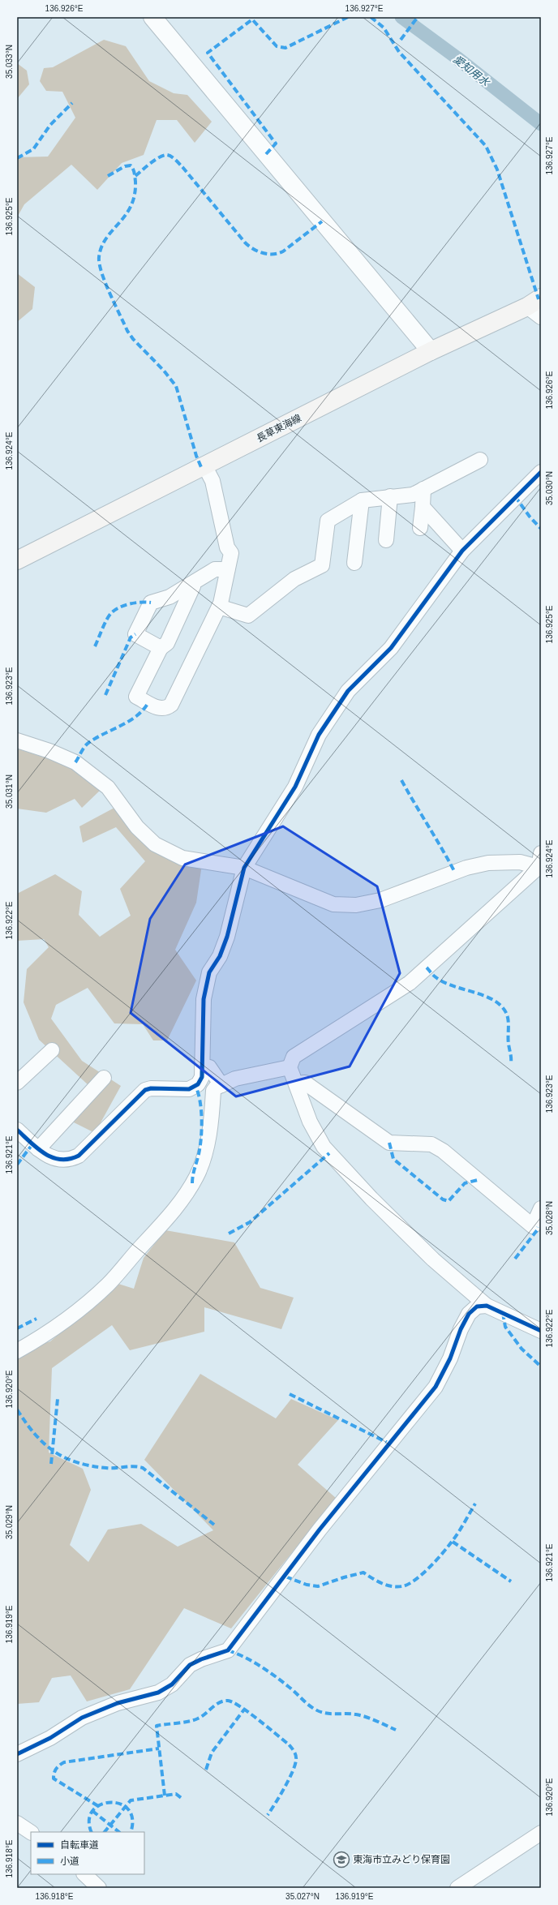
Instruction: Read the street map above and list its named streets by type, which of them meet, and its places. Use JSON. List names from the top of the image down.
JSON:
{
  "streets": {
    "main road": ["長草東海線"]
  },
  "water": ["愛知用水"],
  "places": {
    "school or university": ["東海市立みどり保育園"]
  },
  "legend": ["自転車道", "小道"],
  "coordinates": [
    "136.926°E",
    "136.927°E",
    "35.033°N",
    "136.925°E",
    "136.924°E",
    "35.030°N",
    "136.923°E",
    "35.031°N",
    "136.922°E",
    "136.921°E",
    "35.028°N",
    "136.920°E",
    "35.029°N",
    "136.919°E",
    "136.918°E",
    "35.027°N"
  ]
}
